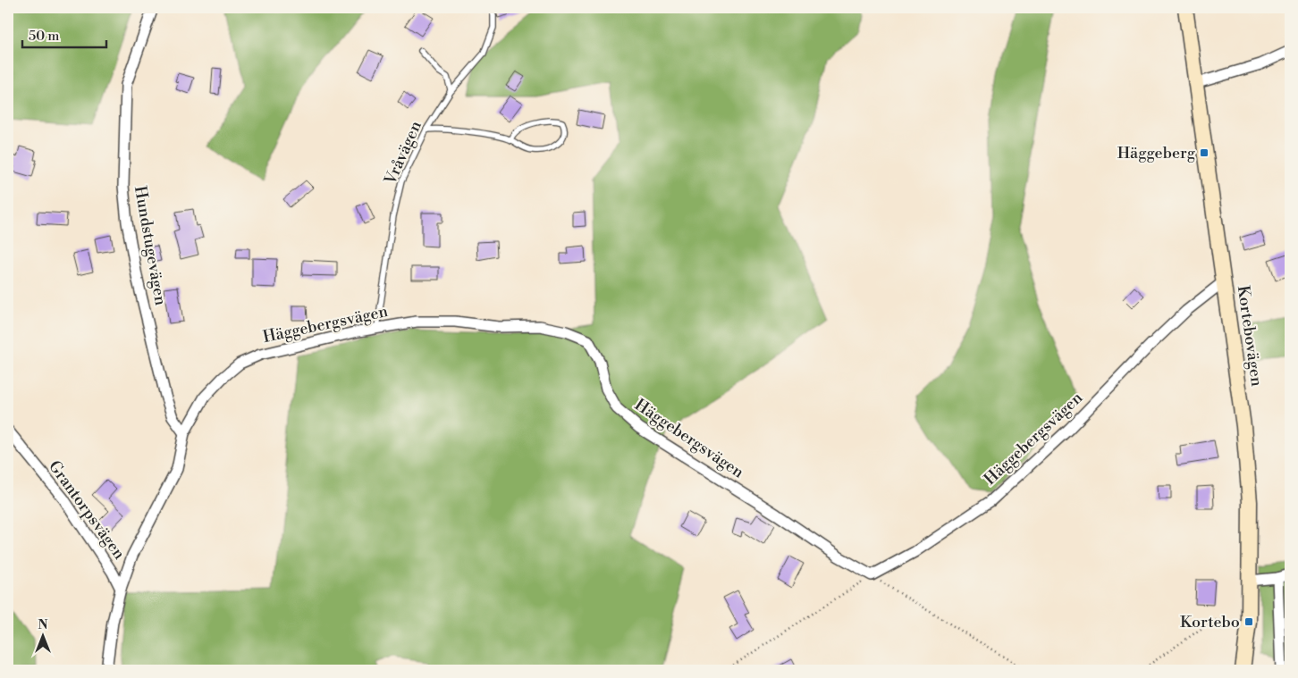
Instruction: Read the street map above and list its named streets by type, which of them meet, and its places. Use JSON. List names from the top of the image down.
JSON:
{
  "streets": {
    "street": [
      "Hundstugevägen",
      "Häggebergsvägen",
      "Kortebovägen",
      "Grantorpsvägen"
    ],
    "lane": ["Vråvägen"]
  },
  "crossings": [
    ["Vråvägen", "Häggebergsvägen"],
    ["Hundstugevägen", "Häggebergsvägen"],
    ["Häggebergsvägen", "Kortebovägen"],
    ["Häggebergsvägen", "Grantorpsvägen"]
  ],
  "places": {
    "transit": ["Häggeberg", "Kortebo"]
  },
  "scale_bar": "50 m",
  "north": "top"
}
